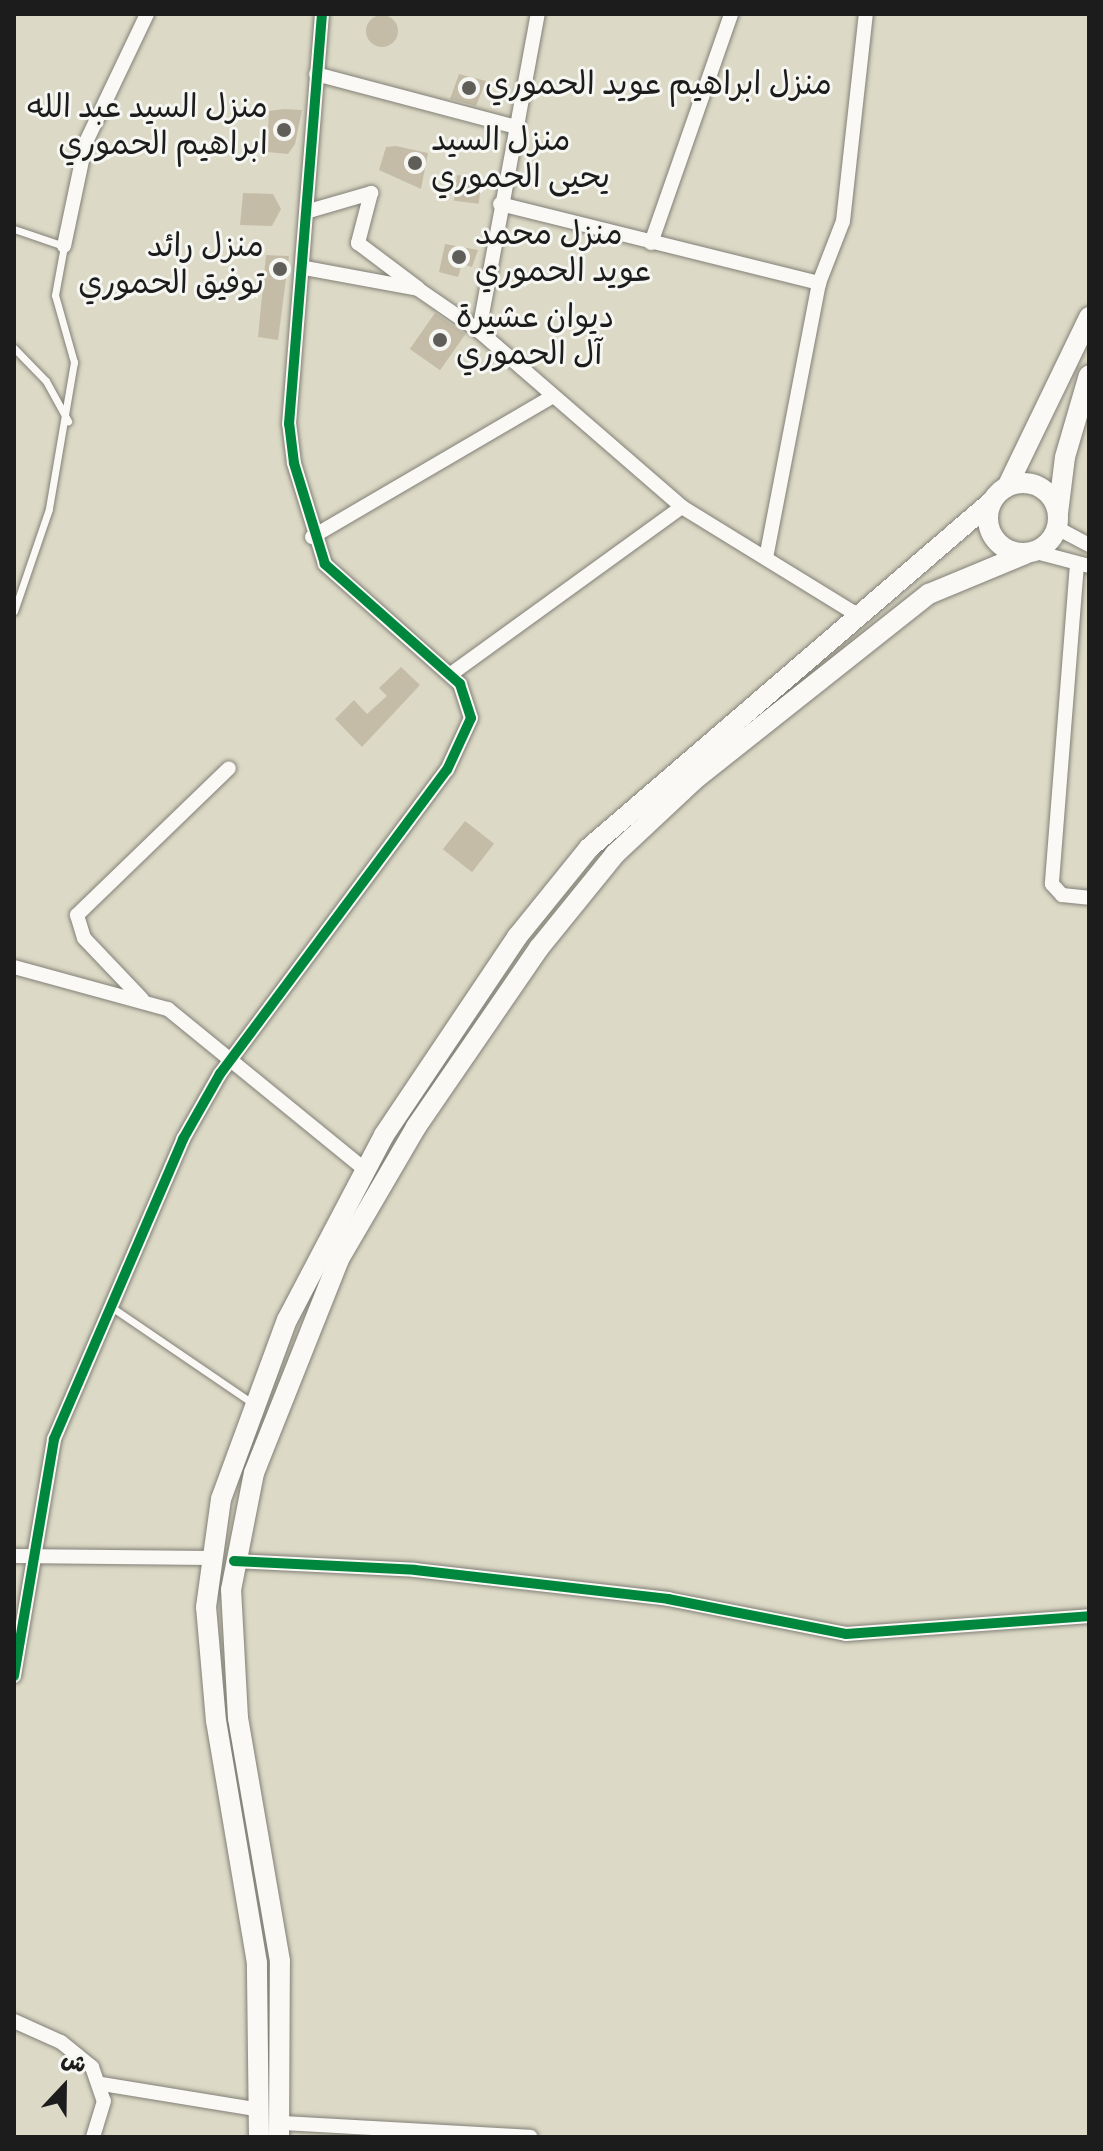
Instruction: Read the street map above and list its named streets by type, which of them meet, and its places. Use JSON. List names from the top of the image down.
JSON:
{
  "places": [
    "منزل ابراهيم عويد الحموري",
    "منزل السيد عبد الله ابراهيم الحموري",
    "منزل السيد يحيى الحموري",
    "منزل محمد عويد الحموري",
    "منزل رائد توفيق الحموري",
    "ديوان عشيرة آل الحموري"
  ],
  "north": "top"
}
